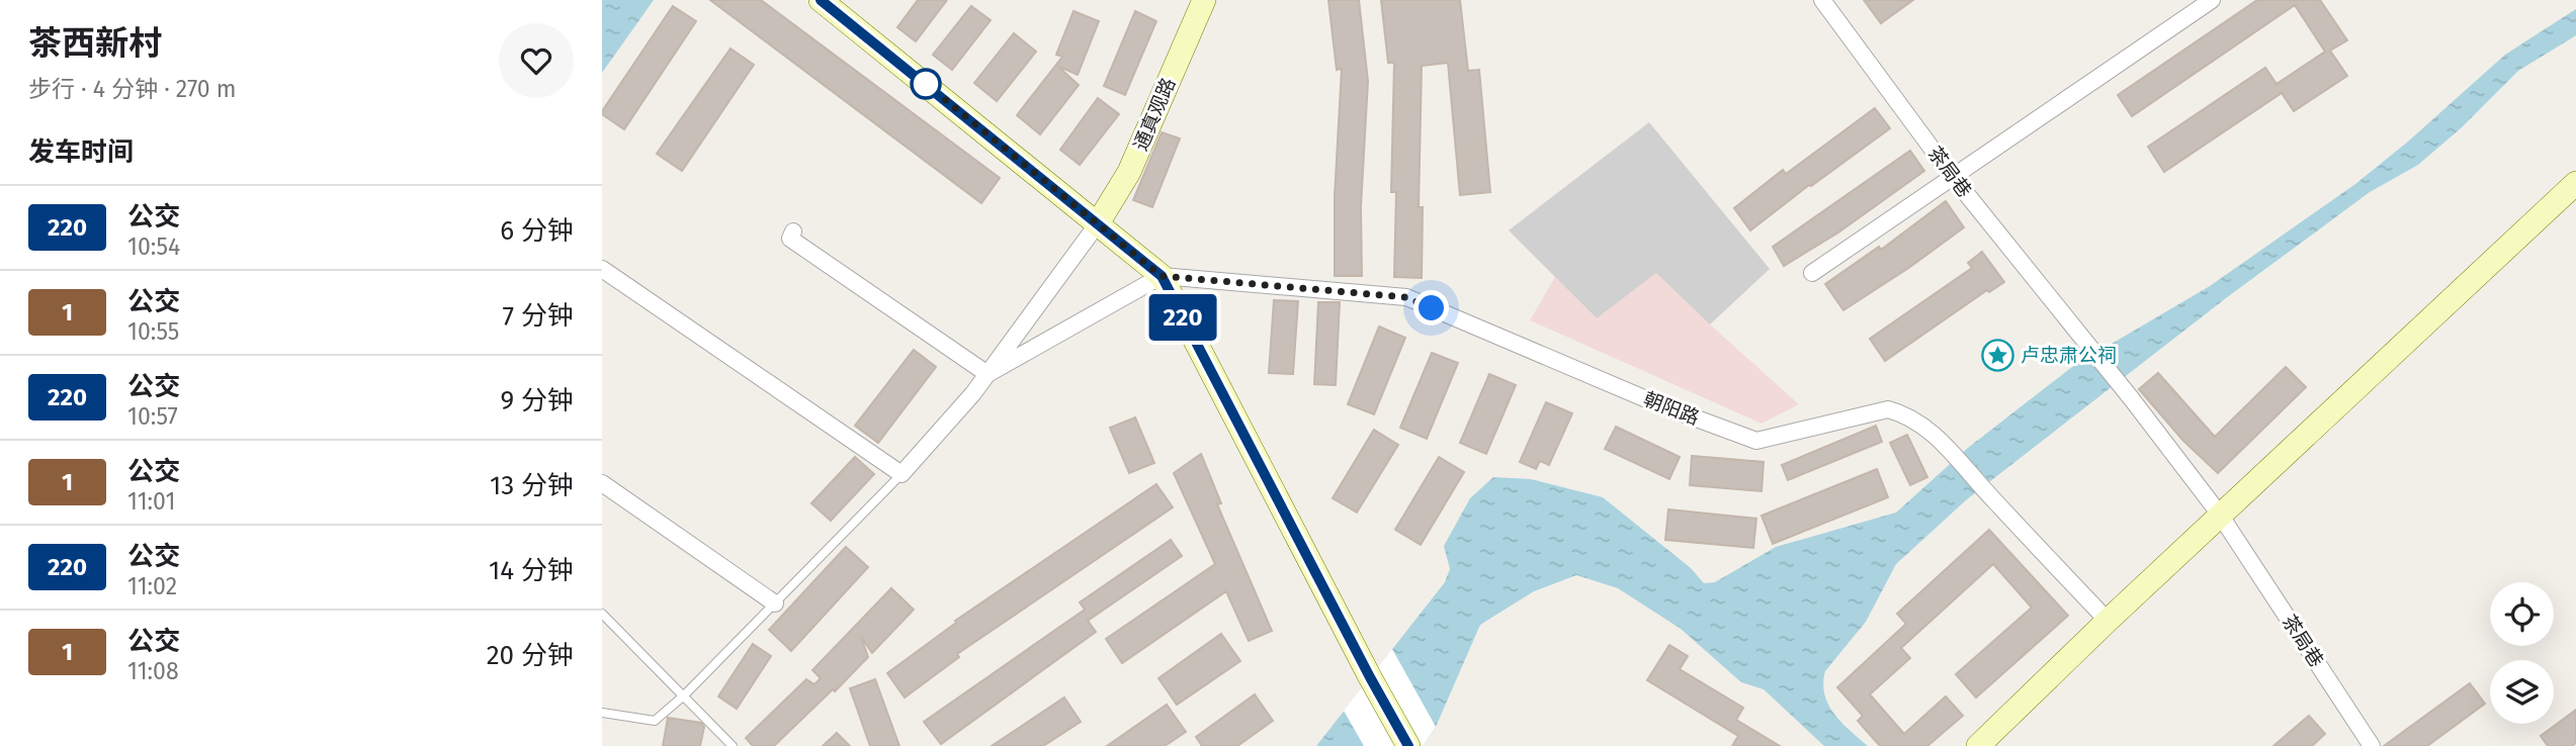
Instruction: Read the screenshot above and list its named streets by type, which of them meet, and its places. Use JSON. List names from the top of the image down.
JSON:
{
  "streets": {
    "main road": ["通真观路"],
    "street": ["茶局巷", "朝阳路"]
  },
  "places": {
    "place": ["卢忠肃公祠"]
  },
  "lines": ["bus line 220"],
  "page": {
    "heading": [
      ["茶西新村", "步行 · 4 分钟 · 270 m"],
      "发车时间"
    ],
    "on_map": "220",
    "list": [
      {
        "mark": "220",
        "name": "公交",
        "note": "10:54",
        "value": "6 分钟"
      },
      {
        "mark": "1",
        "name": "公交",
        "note": "10:55",
        "value": "7 分钟"
      },
      {
        "mark": "220",
        "name": "公交",
        "note": "10:57",
        "value": "9 分钟"
      },
      {
        "mark": "1",
        "name": "公交",
        "note": "11:01",
        "value": "13 分钟"
      },
      {
        "mark": "220",
        "name": "公交",
        "note": "11:02",
        "value": "14 分钟"
      },
      {
        "mark": "1",
        "name": "公交",
        "note": "11:08",
        "value": "20 分钟"
      }
    ]
  }
}
